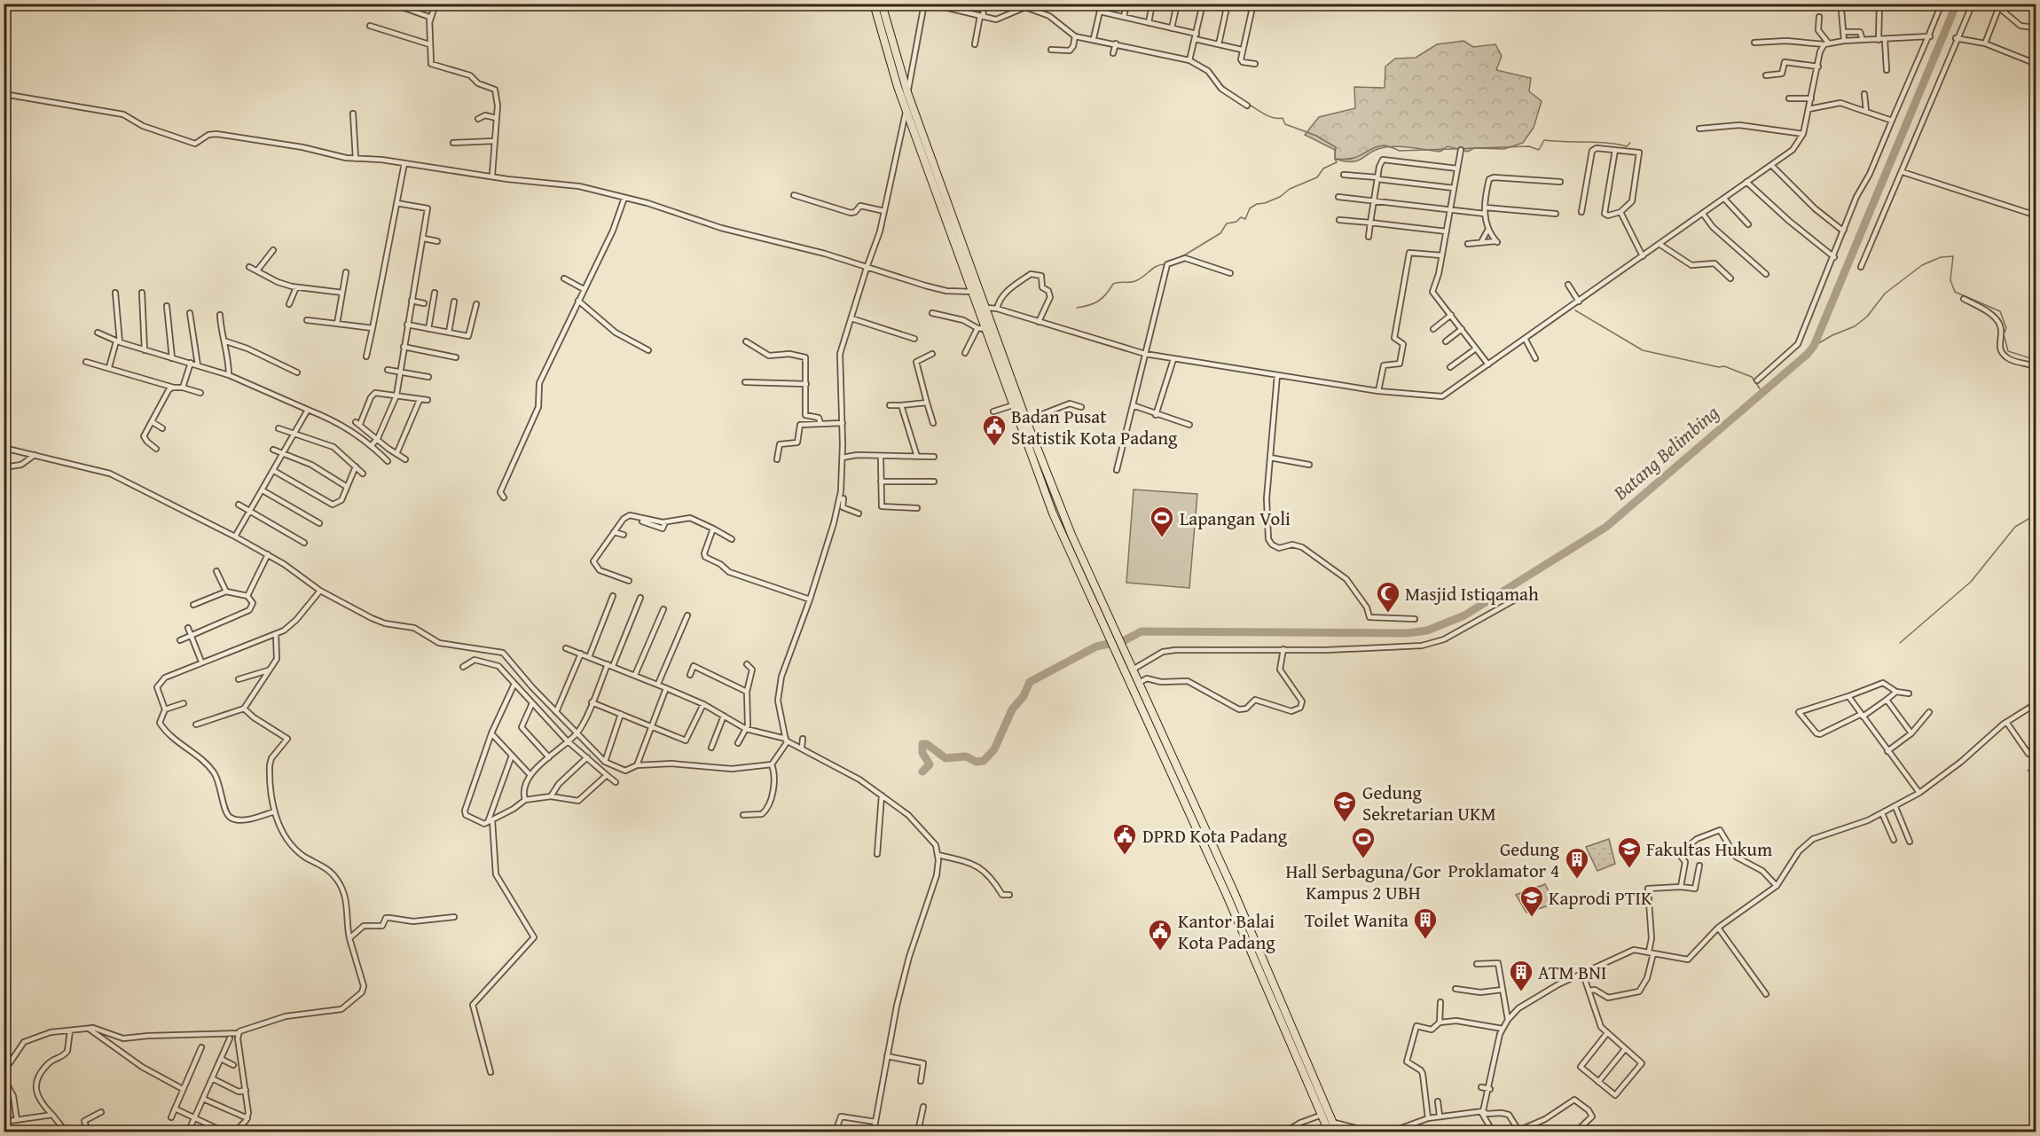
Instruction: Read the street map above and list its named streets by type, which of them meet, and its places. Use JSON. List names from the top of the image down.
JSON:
{
  "water": ["Batang Belimbing"],
  "places": {
    "public building": ["Badan Pusat Statistik Kota Padang", "DPRD Kota Padang", "Kantor Balai Kota Padang"],
    "sports": ["Lapangan Voli", "Hall Serbaguna/Gor Kampus 2 UBH"],
    "mosque": ["Masjid Istiqamah"],
    "school or university": ["Gedung Sekretarian UKM", "Fakultas Hukum", "Kaprodi PTIK"],
    "building": ["Gedung Proklamator 4", "Toilet Wanita", "ATM BNI"]
  }
}
